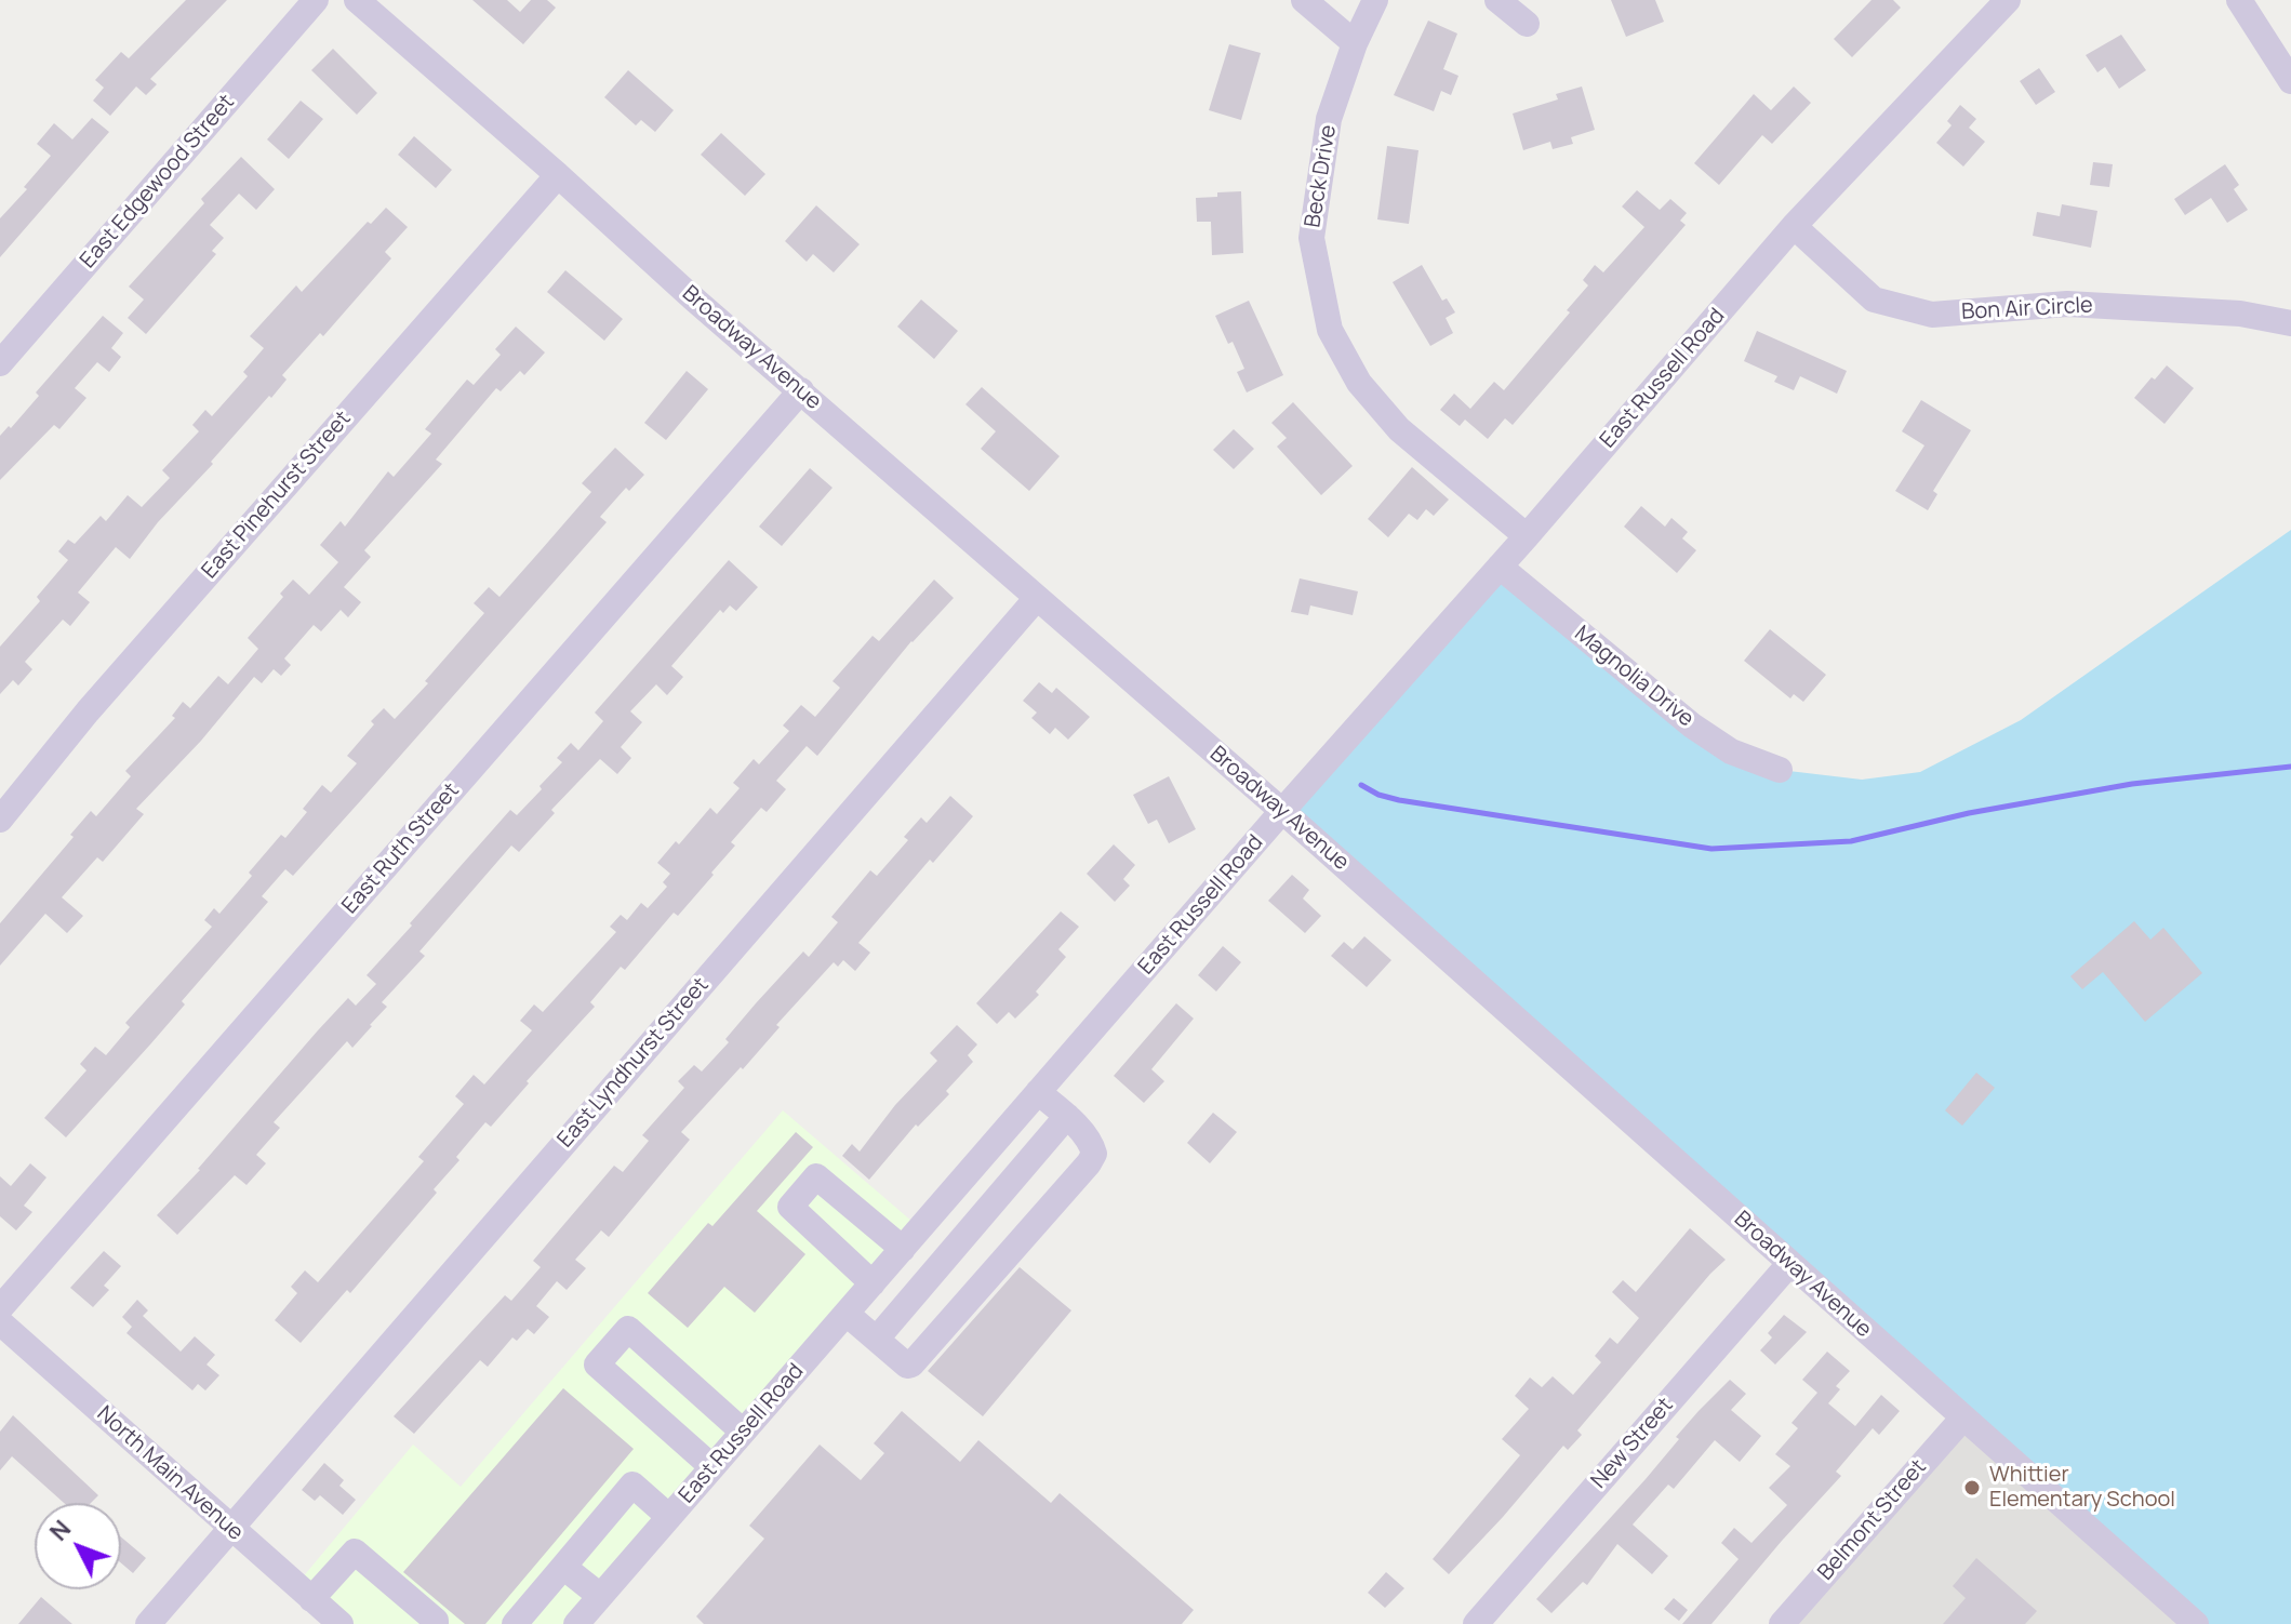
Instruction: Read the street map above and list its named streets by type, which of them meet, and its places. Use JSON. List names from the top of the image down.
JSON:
{
  "streets": {
    "street": [
      "Beck Drive",
      "East Edgewood Street",
      "Bon Air Circle",
      "Broadway Avenue",
      "East Russell Road",
      "East Pinehurst Street",
      "Magnolia Drive",
      "East Ruth Street",
      "East Lyndhurst Street",
      "New Street",
      "North Main Avenue",
      "Belmont Street"
    ]
  },
  "crossings": [
    ["Beck Drive", "East Russell Road"],
    ["Bon Air Circle", "East Russell Road"],
    ["Broadway Avenue", "East Russell Road"],
    ["Broadway Avenue", "East Pinehurst Street"],
    ["Broadway Avenue", "East Ruth Street"],
    ["Broadway Avenue", "East Lyndhurst Street"],
    ["Broadway Avenue", "New Street"],
    ["Broadway Avenue", "Belmont Street"],
    ["East Russell Road", "Magnolia Drive"],
    ["East Lyndhurst Street", "North Main Avenue"]
  ],
  "places": ["Whittier Elementary School"],
  "north": "top left"
}
